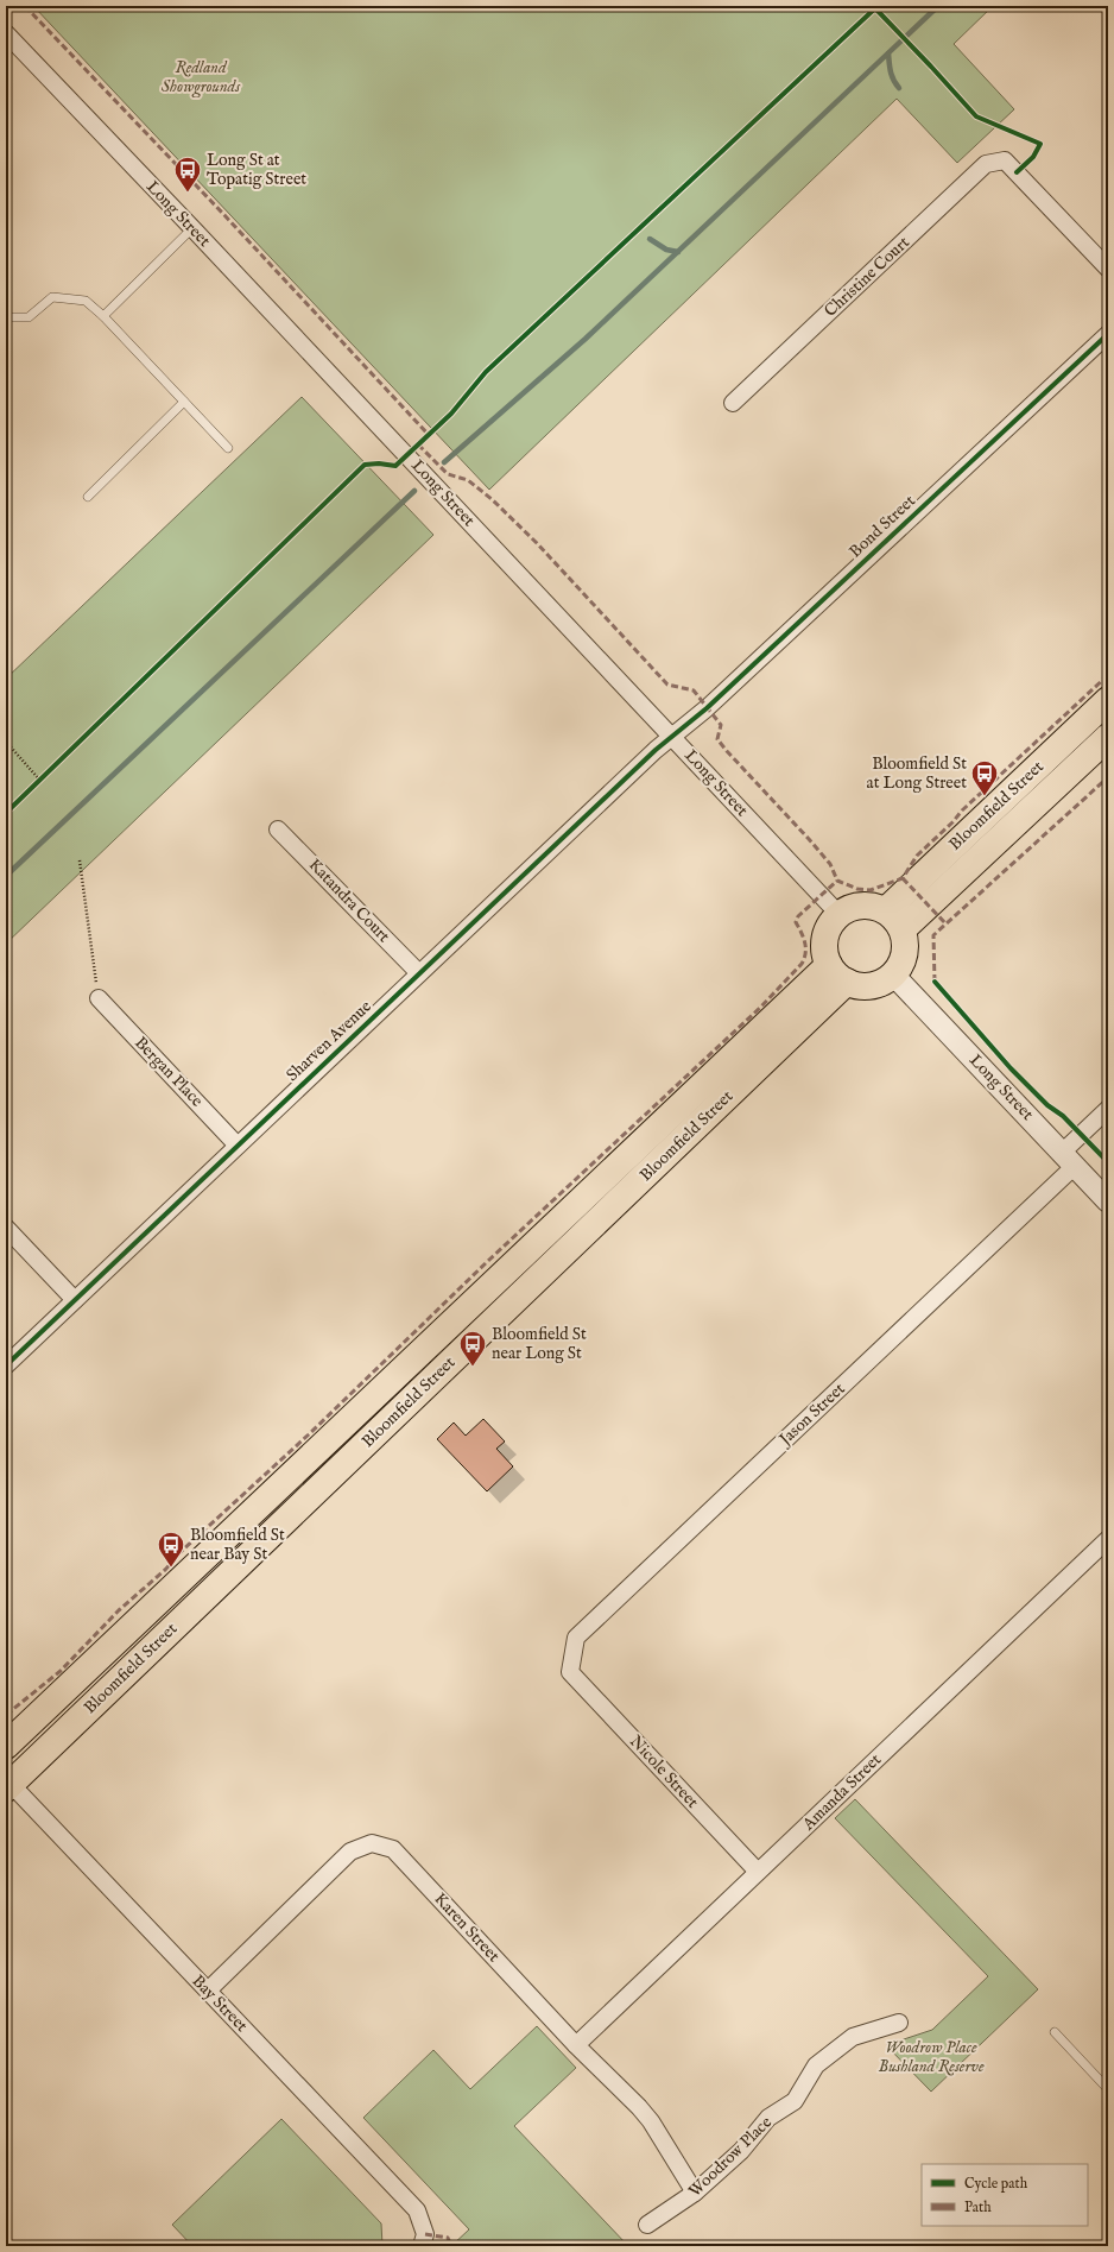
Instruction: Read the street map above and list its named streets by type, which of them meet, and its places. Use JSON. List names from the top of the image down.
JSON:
{
  "streets": {
    "highway": ["Bloomfield Street"],
    "street": [
      "Long Street",
      "Christine Court",
      "Bond Street",
      "Katandra Court",
      "Sharven Avenue",
      "Bergan Place",
      "Jason Street",
      "Nicole Street",
      "Amanda Street",
      "Karen Street",
      "Bay Street",
      "Woodrow Place"
    ]
  },
  "crossings": [
    ["Long Street", "Bond Street"],
    ["Long Street", "Bloomfield Street"],
    ["Long Street", "Sharven Avenue"],
    ["Long Street", "Jason Street"],
    ["Bond Street", "Sharven Avenue"],
    ["Bloomfield Street", "Bay Street"],
    ["Katandra Court", "Sharven Avenue"],
    ["Sharven Avenue", "Bergan Place"],
    ["Jason Street", "Nicole Street"],
    ["Nicole Street", "Amanda Street"],
    ["Amanda Street", "Karen Street"],
    ["Karen Street", "Bay Street"],
    ["Karen Street", "Woodrow Place"]
  ],
  "parks": ["Redland Showgrounds", "Woodrow Place Bushland Reserve"],
  "places": {
    "bus stop": [
      "Long St at Topatig Street",
      "Bloomfield St at Long Street",
      "Bloomfield St near Long St",
      "Bloomfield St near Bay St"
    ]
  },
  "legend": ["Cycle path", "Path"]
}
